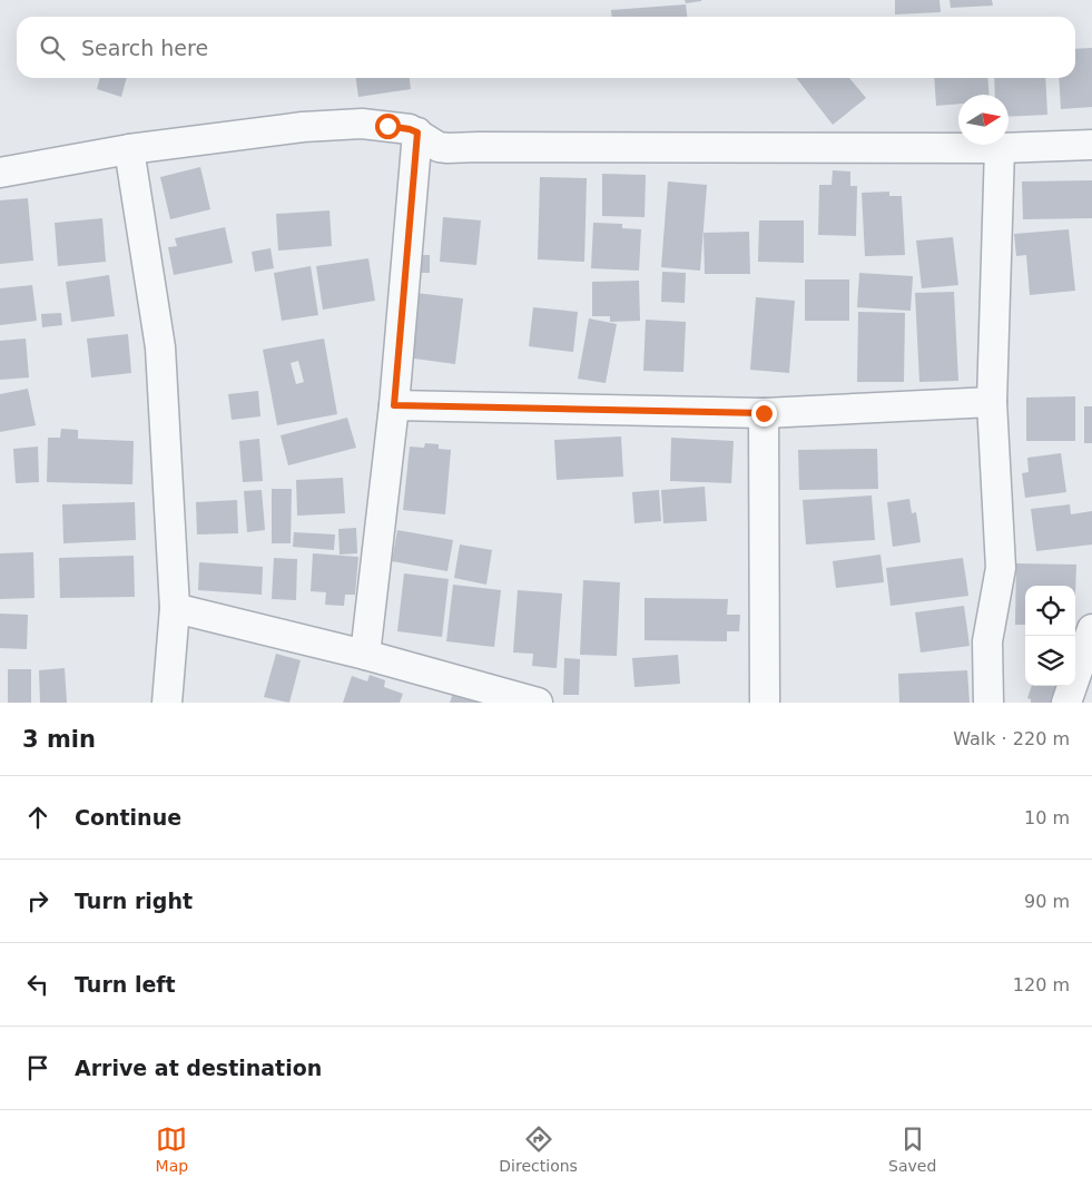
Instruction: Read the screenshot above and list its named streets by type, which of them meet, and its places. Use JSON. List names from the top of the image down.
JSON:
{
  "north": "right",
  "page": {
    "search": "Search here",
    "heading": ["3 min", "Walk · 220 m"],
    "list": [
      ["Continue", "10 m"],
      ["Turn right", "90 m"],
      ["Turn left", "120 m"],
      "Arrive at destination"
    ],
    "nav": ["Map", "Directions", "Saved"]
  }
}
